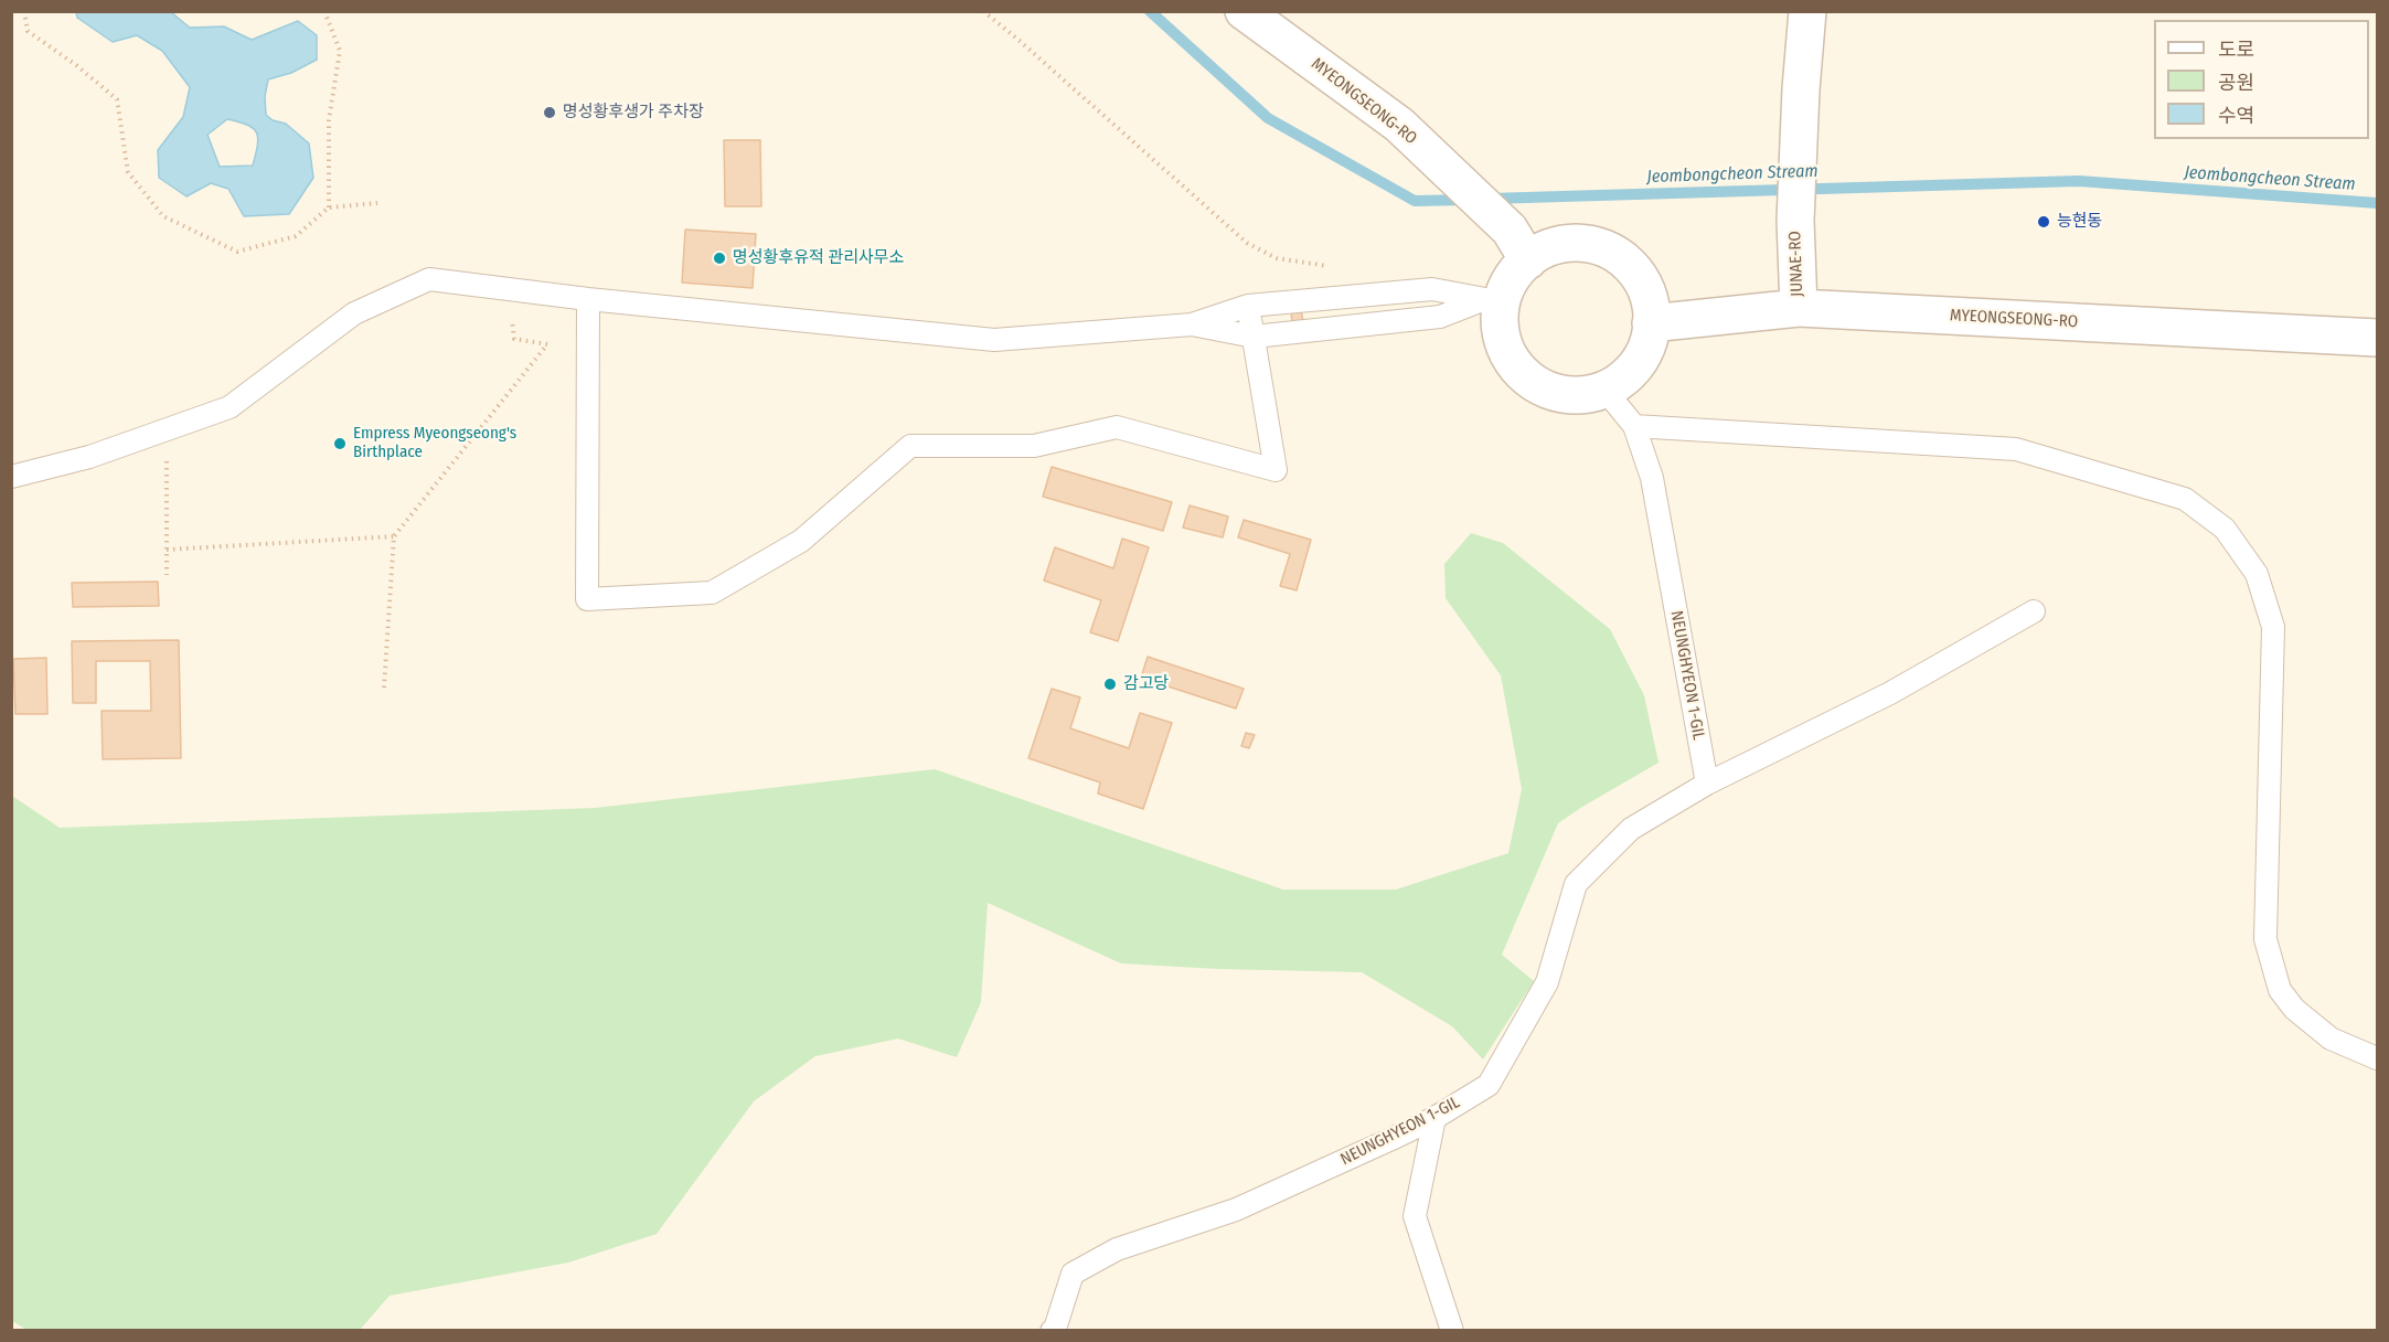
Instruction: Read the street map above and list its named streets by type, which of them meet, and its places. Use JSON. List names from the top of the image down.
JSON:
{
  "streets": {
    "street": ["MYEONGSEONG-RO", "JUNAE-RO"],
    "lane": ["NEUNGHYEON 1-GIL"]
  },
  "crossings": [
    ["MYEONGSEONG-RO", "JUNAE-RO"],
    ["MYEONGSEONG-RO", "NEUNGHYEON 1-GIL"]
  ],
  "water": ["Jeombongcheon Stream"],
  "places": [
    "명성황후생가 주차장",
    "능현동",
    "명성황후유적 관리사무소",
    "Empress Myeongseong's Birthplace",
    "감고당"
  ],
  "legend": ["도로", "공원", "수역"]
}
